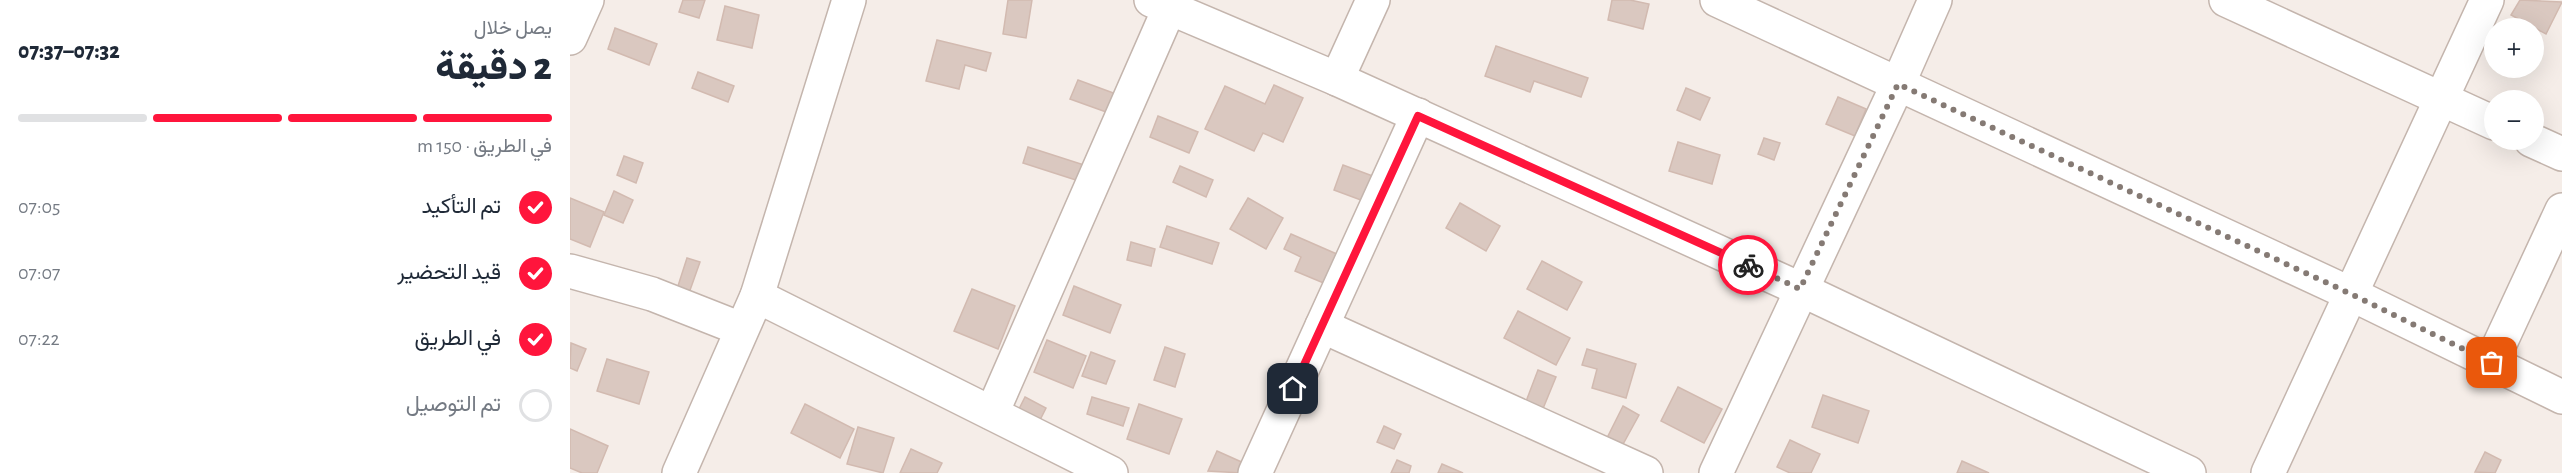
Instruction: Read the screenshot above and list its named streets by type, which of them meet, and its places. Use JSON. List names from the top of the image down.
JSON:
{
  "page": {
    "heading": ["2 دقيقة", "يصل خلال", "07:32–07:37"],
    "map_buttons": ["+", "−"],
    "bar": "في الطريق · 150 m",
    "list": [
      ["تم التأكيد", "07:05"],
      ["قيد التحضير", "07:07"],
      ["في الطريق", "07:22"],
      "تم التوصيل"
    ]
  }
}
